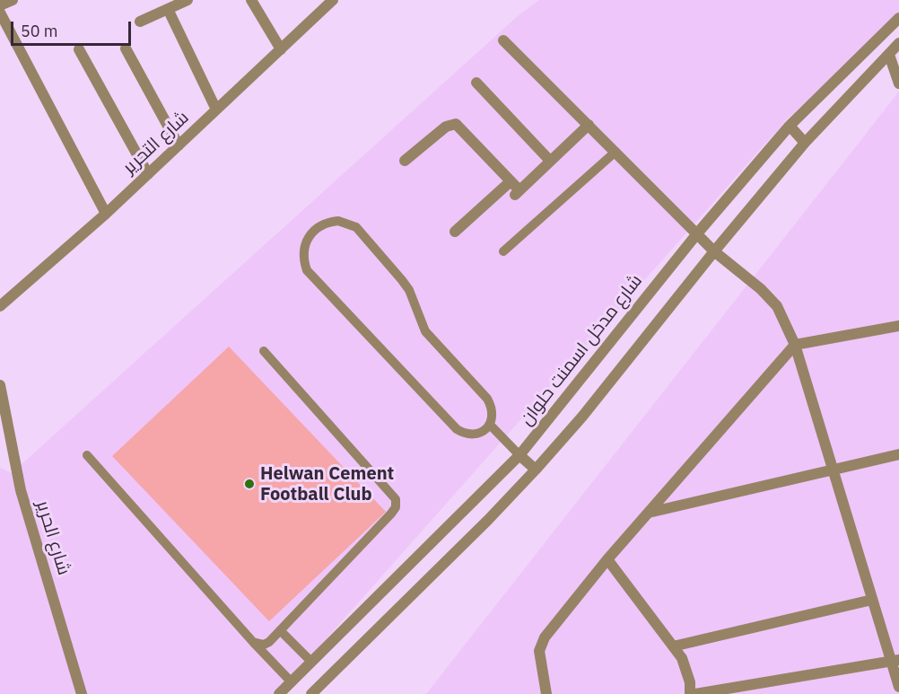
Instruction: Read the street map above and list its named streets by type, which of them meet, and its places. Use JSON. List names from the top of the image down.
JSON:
{
  "streets": {
    "street": ["شارع التحرير", "شارع مدخل اسمنت حلوان", "شارع الحرير"]
  },
  "places": ["Helwan Cement Football Club"],
  "scale_bar": "50 m"
}
